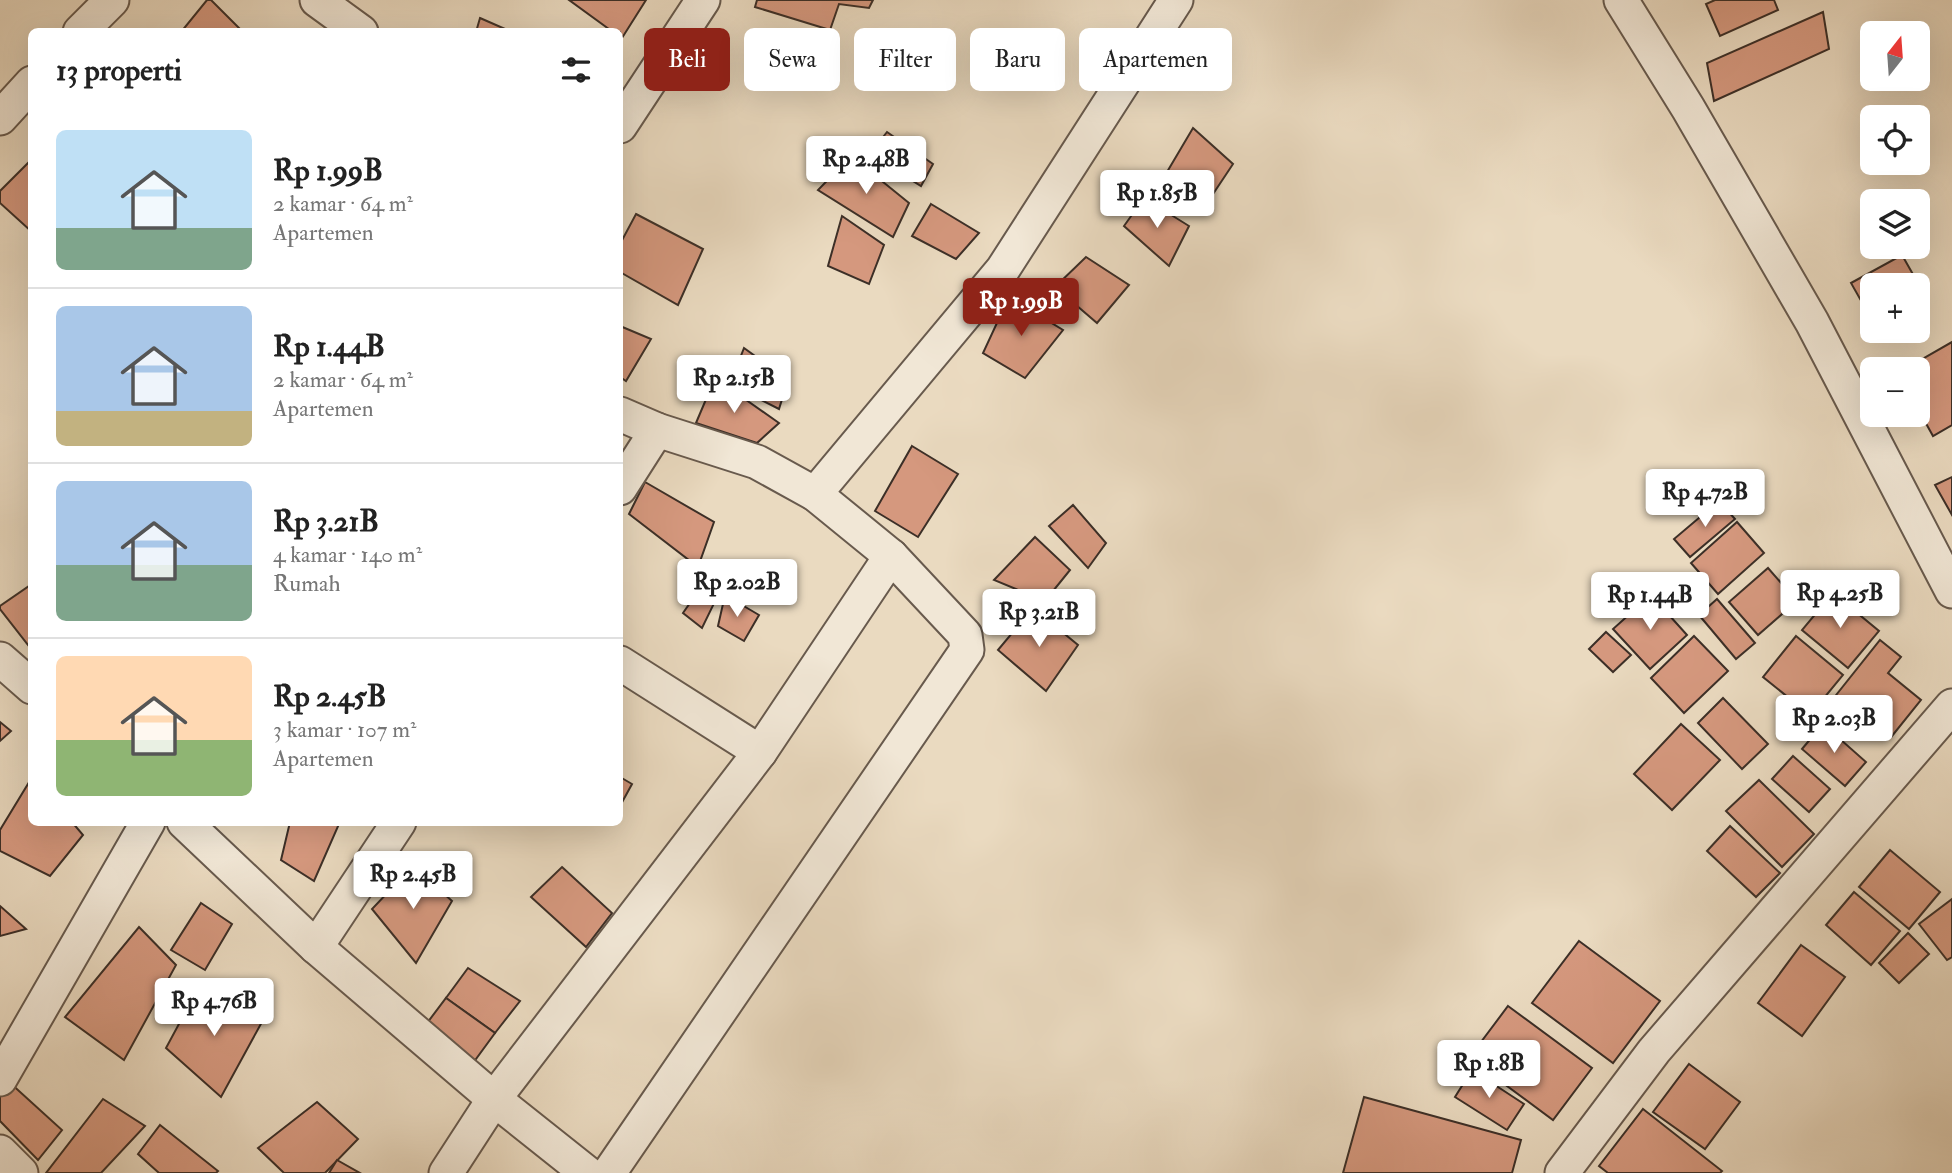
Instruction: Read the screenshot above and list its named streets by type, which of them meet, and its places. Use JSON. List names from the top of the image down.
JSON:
{
  "north": "top",
  "page": {
    "map_buttons": ["+", "−"],
    "chip": [
      "Beli",
      "Sewa",
      "Filter",
      "Baru",
      "Apartemen"
    ],
    "heading": "13 properti",
    "list": [
      {
        "name": "Rp 1.99B",
        "note": "2 kamar · 64 m² · Apartemen"
      },
      {
        "name": "Rp 1.44B",
        "note": "2 kamar · 64 m² · Apartemen"
      },
      {
        "name": "Rp 3.21B",
        "note": "4 kamar · 140 m² · Rumah"
      },
      {
        "name": "Rp 2.45B",
        "note": "3 kamar · 107 m² · Apartemen"
      }
    ],
    "price": [
      "Rp 2.48B",
      "Rp 1.85B",
      "Rp 1.99B",
      "Rp 2.15B",
      "Rp 4.72B",
      "Rp 2.02B",
      "Rp 4.25B",
      "Rp 1.44B",
      "Rp 3.21B",
      "Rp 2.03B",
      "Rp 2.45B",
      "Rp 4.76B",
      "Rp 1.8B"
    ]
  }
}
